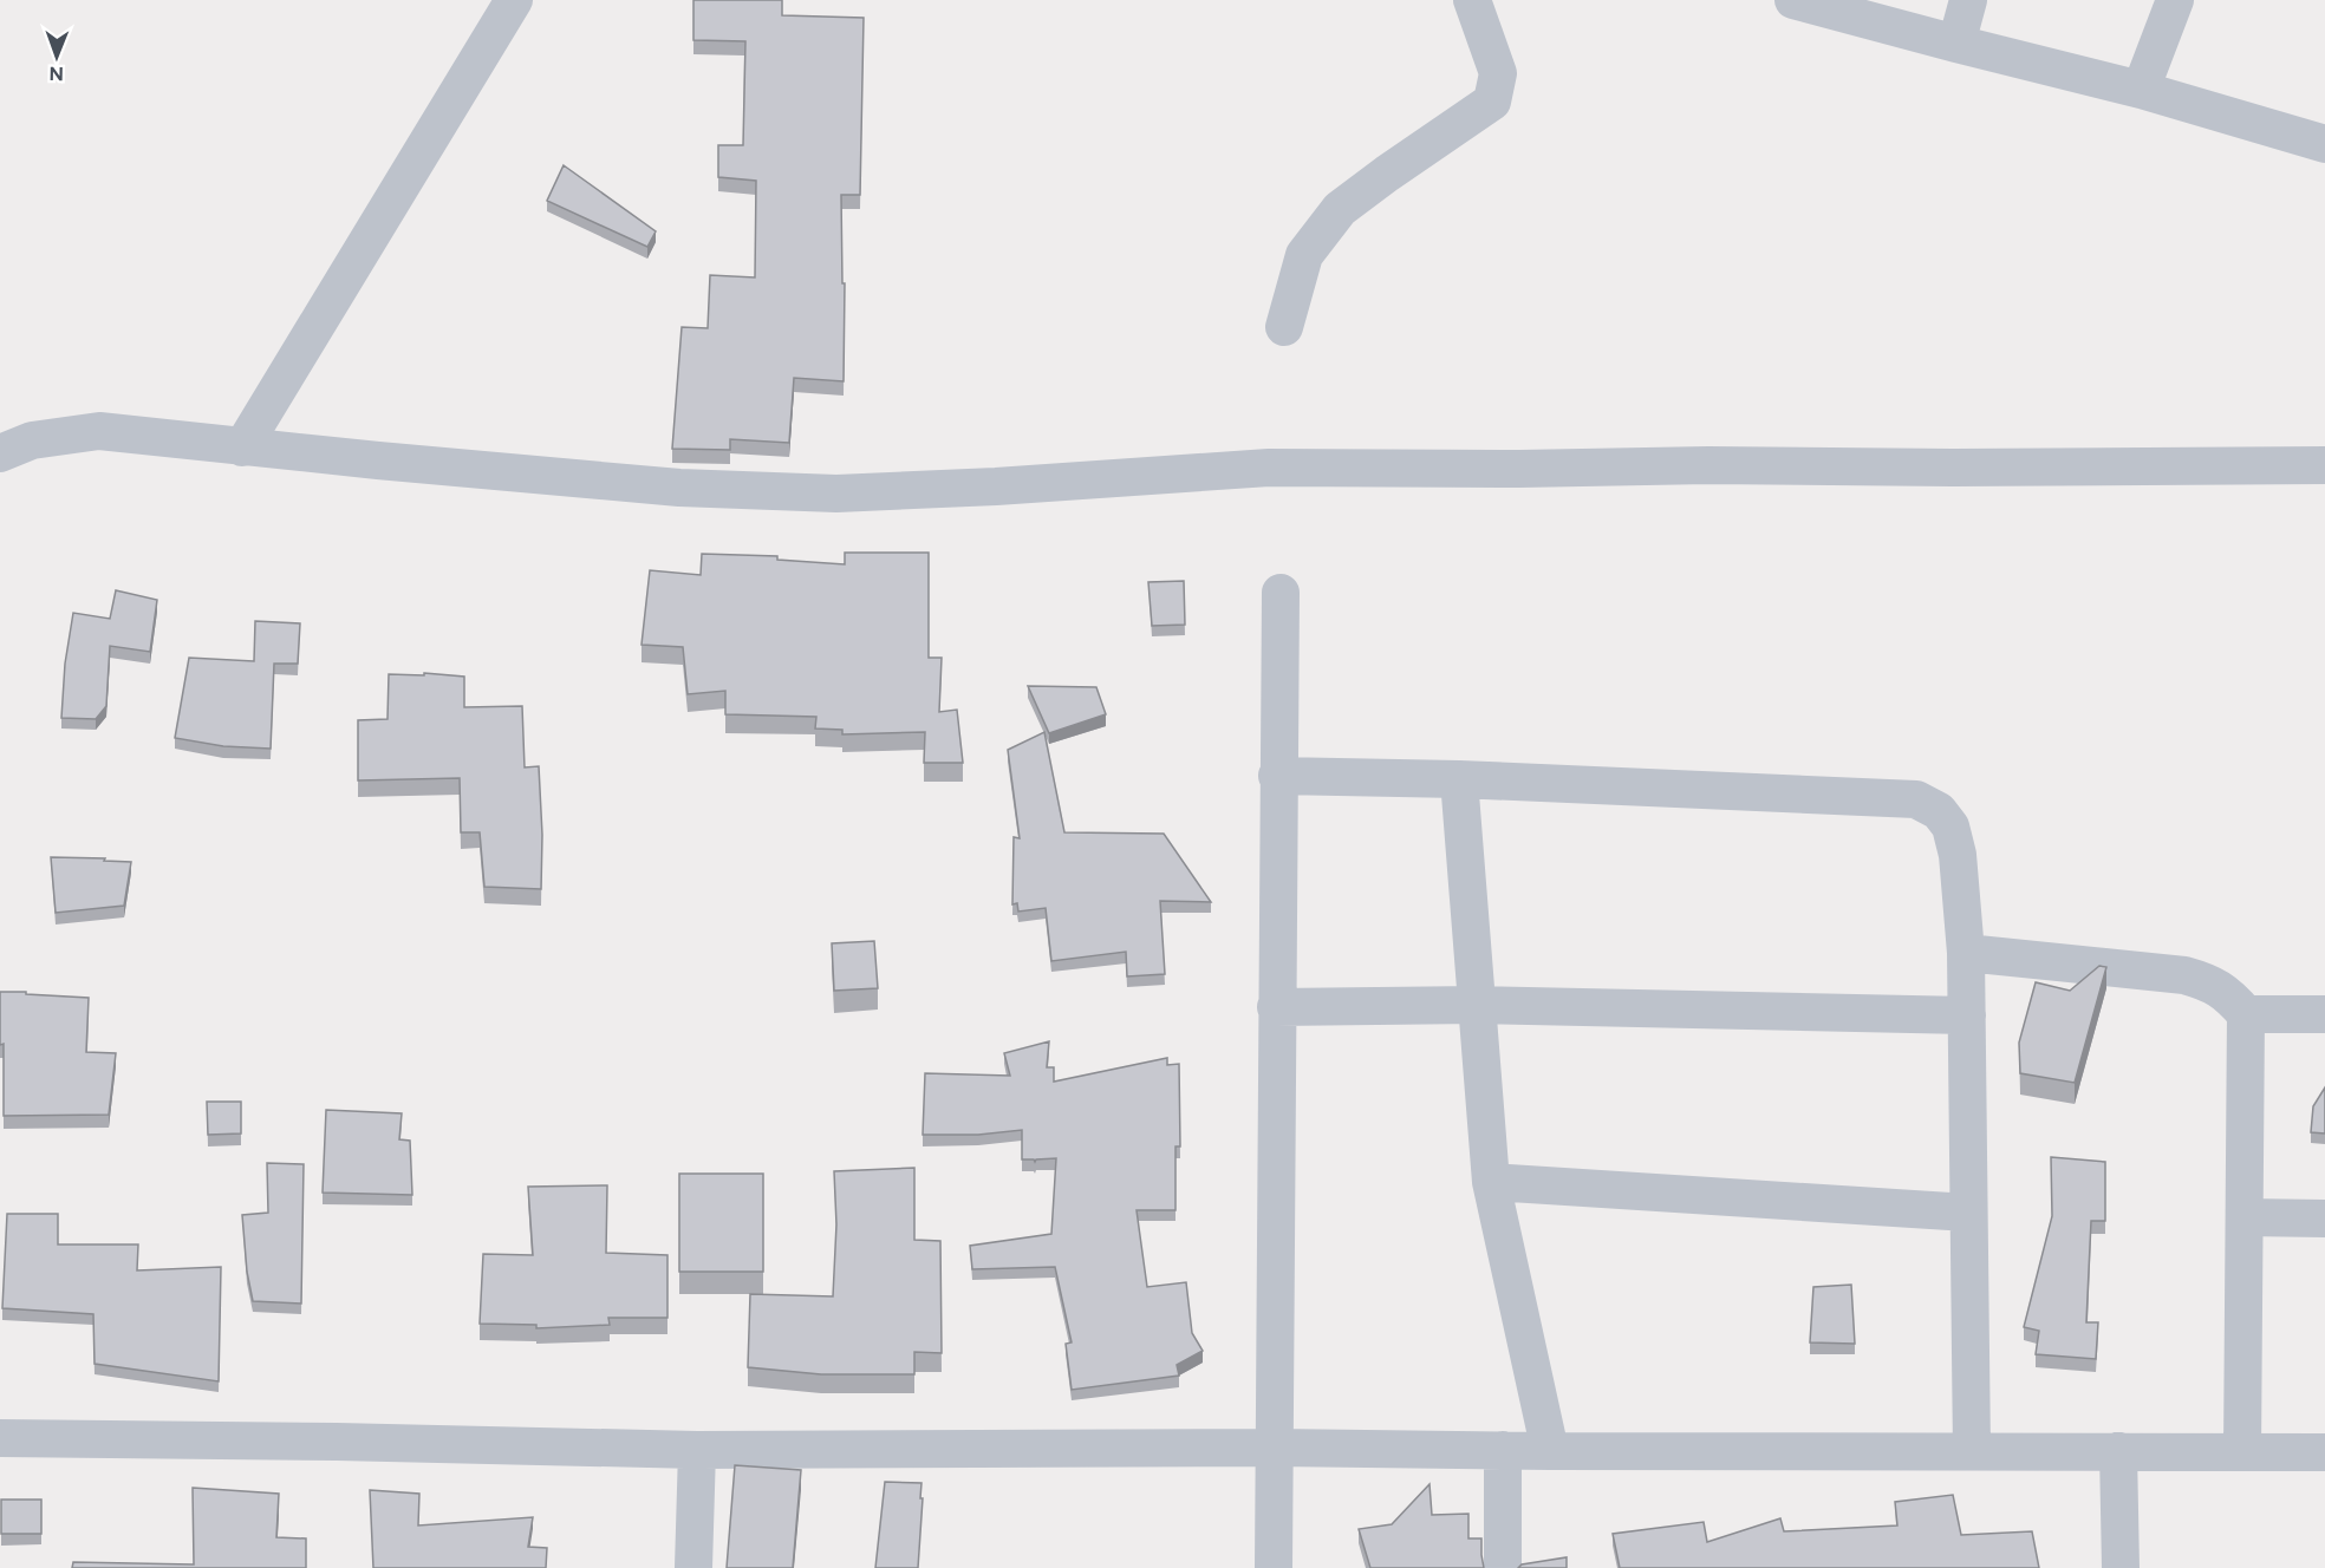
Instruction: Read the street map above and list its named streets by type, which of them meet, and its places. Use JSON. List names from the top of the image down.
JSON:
{
  "north": "bottom"
}
